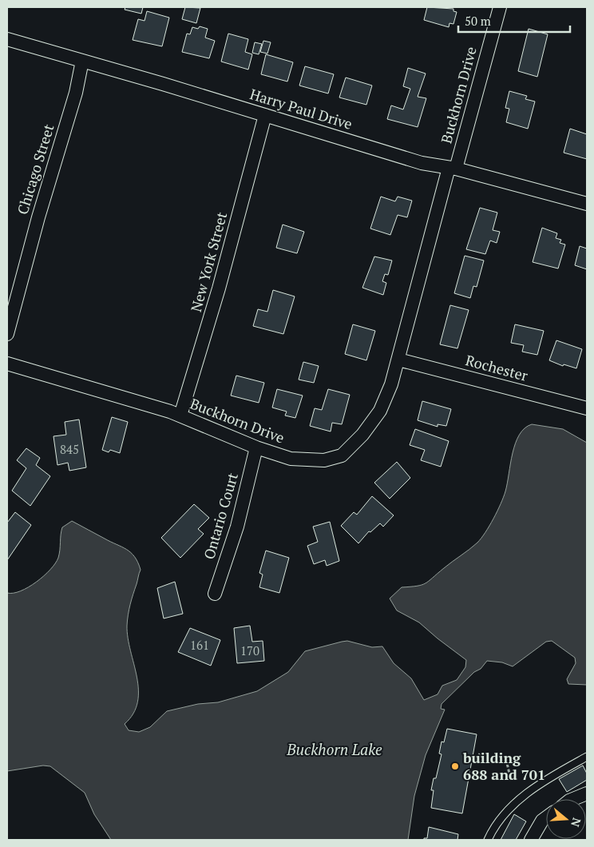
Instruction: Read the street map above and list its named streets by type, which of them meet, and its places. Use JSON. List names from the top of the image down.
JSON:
{
  "streets": {
    "street": [
      "Buckhorn Drive",
      "Harry Paul Drive",
      "Chicago Street",
      "New York Street",
      "Rochester",
      "Ontario Court"
    ]
  },
  "crossings": [
    ["Buckhorn Drive", "Harry Paul Drive"],
    ["Buckhorn Drive", "New York Street"],
    ["Buckhorn Drive", "Rochester"],
    ["Buckhorn Drive", "Ontario Court"],
    ["Harry Paul Drive", "Chicago Street"],
    ["Harry Paul Drive", "New York Street"]
  ],
  "water": ["Buckhorn Lake"],
  "places": ["building 688 and 701"],
  "house_numbers": ["845", "161", "170"],
  "scale_bar": "50 m",
  "north": "right"
}
